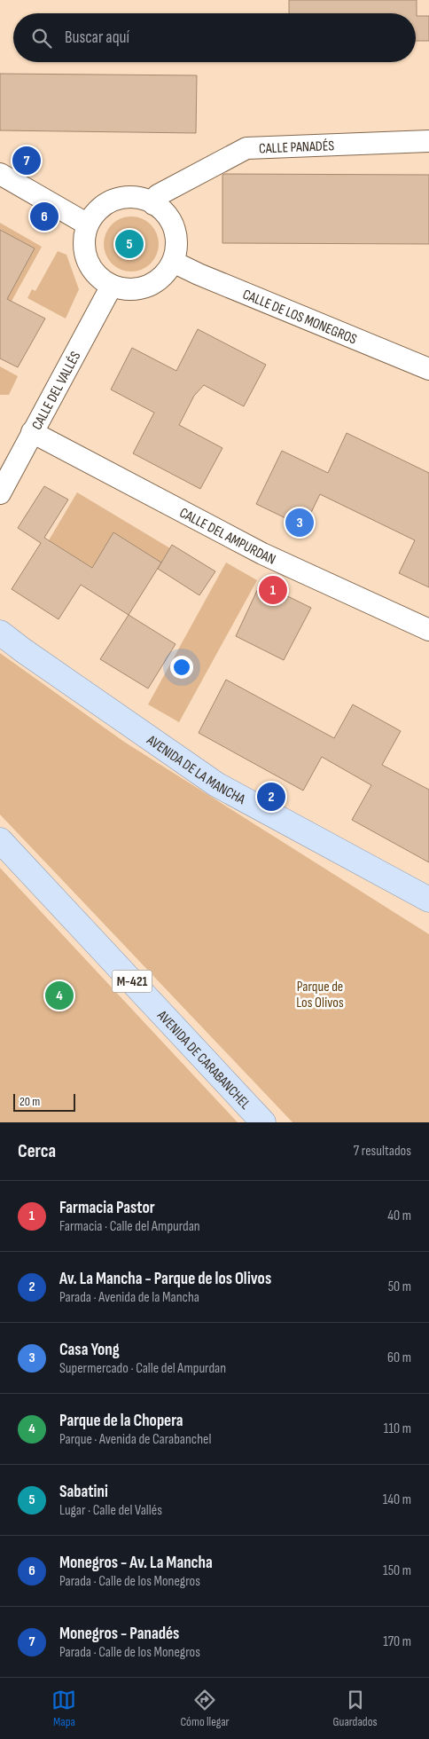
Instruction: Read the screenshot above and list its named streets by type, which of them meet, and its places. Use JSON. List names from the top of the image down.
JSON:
{
  "streets": {
    "main road": ["AVENIDA DE LA MANCHA", "M-421", "AVENIDA DE CARABANCHEL"],
    "street": [
      "CALLE PANADÉS",
      "CALLE DE LOS MONEGROS",
      "CALLE DEL VALLÉS",
      "CALLE DEL AMPURDAN"
    ]
  },
  "crossings": [
    ["CALLE PANADÉS", "CALLE DE LOS MONEGROS"],
    ["CALLE PANADÉS", "CALLE DEL VALLÉS"],
    ["CALLE DE LOS MONEGROS", "CALLE DEL VALLÉS"],
    ["CALLE DEL VALLÉS", "CALLE DEL AMPURDAN"]
  ],
  "parks": ["Parque de Los Olivos"],
  "scale_bar": "20 m",
  "page": {
    "search": "Buscar aquí",
    "pins": [
      "7",
      "6",
      "5",
      "3",
      "1",
      "2",
      "4"
    ],
    "scale": "20 m",
    "heading": ["Cerca", "7 resultados"],
    "list": [
      {
        "mark": "1",
        "name": "Farmacia Pastor",
        "note": "Farmacia · Calle del Ampurdan",
        "value": "40 m"
      },
      {
        "mark": "2",
        "name": "Av. La Mancha - Parque de los Olivos",
        "note": "Parada · Avenida de la Mancha",
        "value": "50 m"
      },
      {
        "mark": "3",
        "name": "Casa Yong",
        "note": "Supermercado · Calle del Ampurdan",
        "value": "60 m"
      },
      {
        "mark": "4",
        "name": "Parque de la Chopera",
        "note": "Parque · Avenida de Carabanchel",
        "value": "110 m"
      },
      {
        "mark": "5",
        "name": "Sabatini",
        "note": "Lugar · Calle del Vallés",
        "value": "140 m"
      },
      {
        "mark": "6",
        "name": "Monegros - Av. La Mancha",
        "note": "Parada · Calle de los Monegros",
        "value": "150 m"
      },
      {
        "mark": "7",
        "name": "Monegros - Panadés",
        "note": "Parada · Calle de los Monegros",
        "value": "170 m"
      }
    ],
    "nav": ["Mapa", "Cómo llegar", "Guardados"]
  }
}
